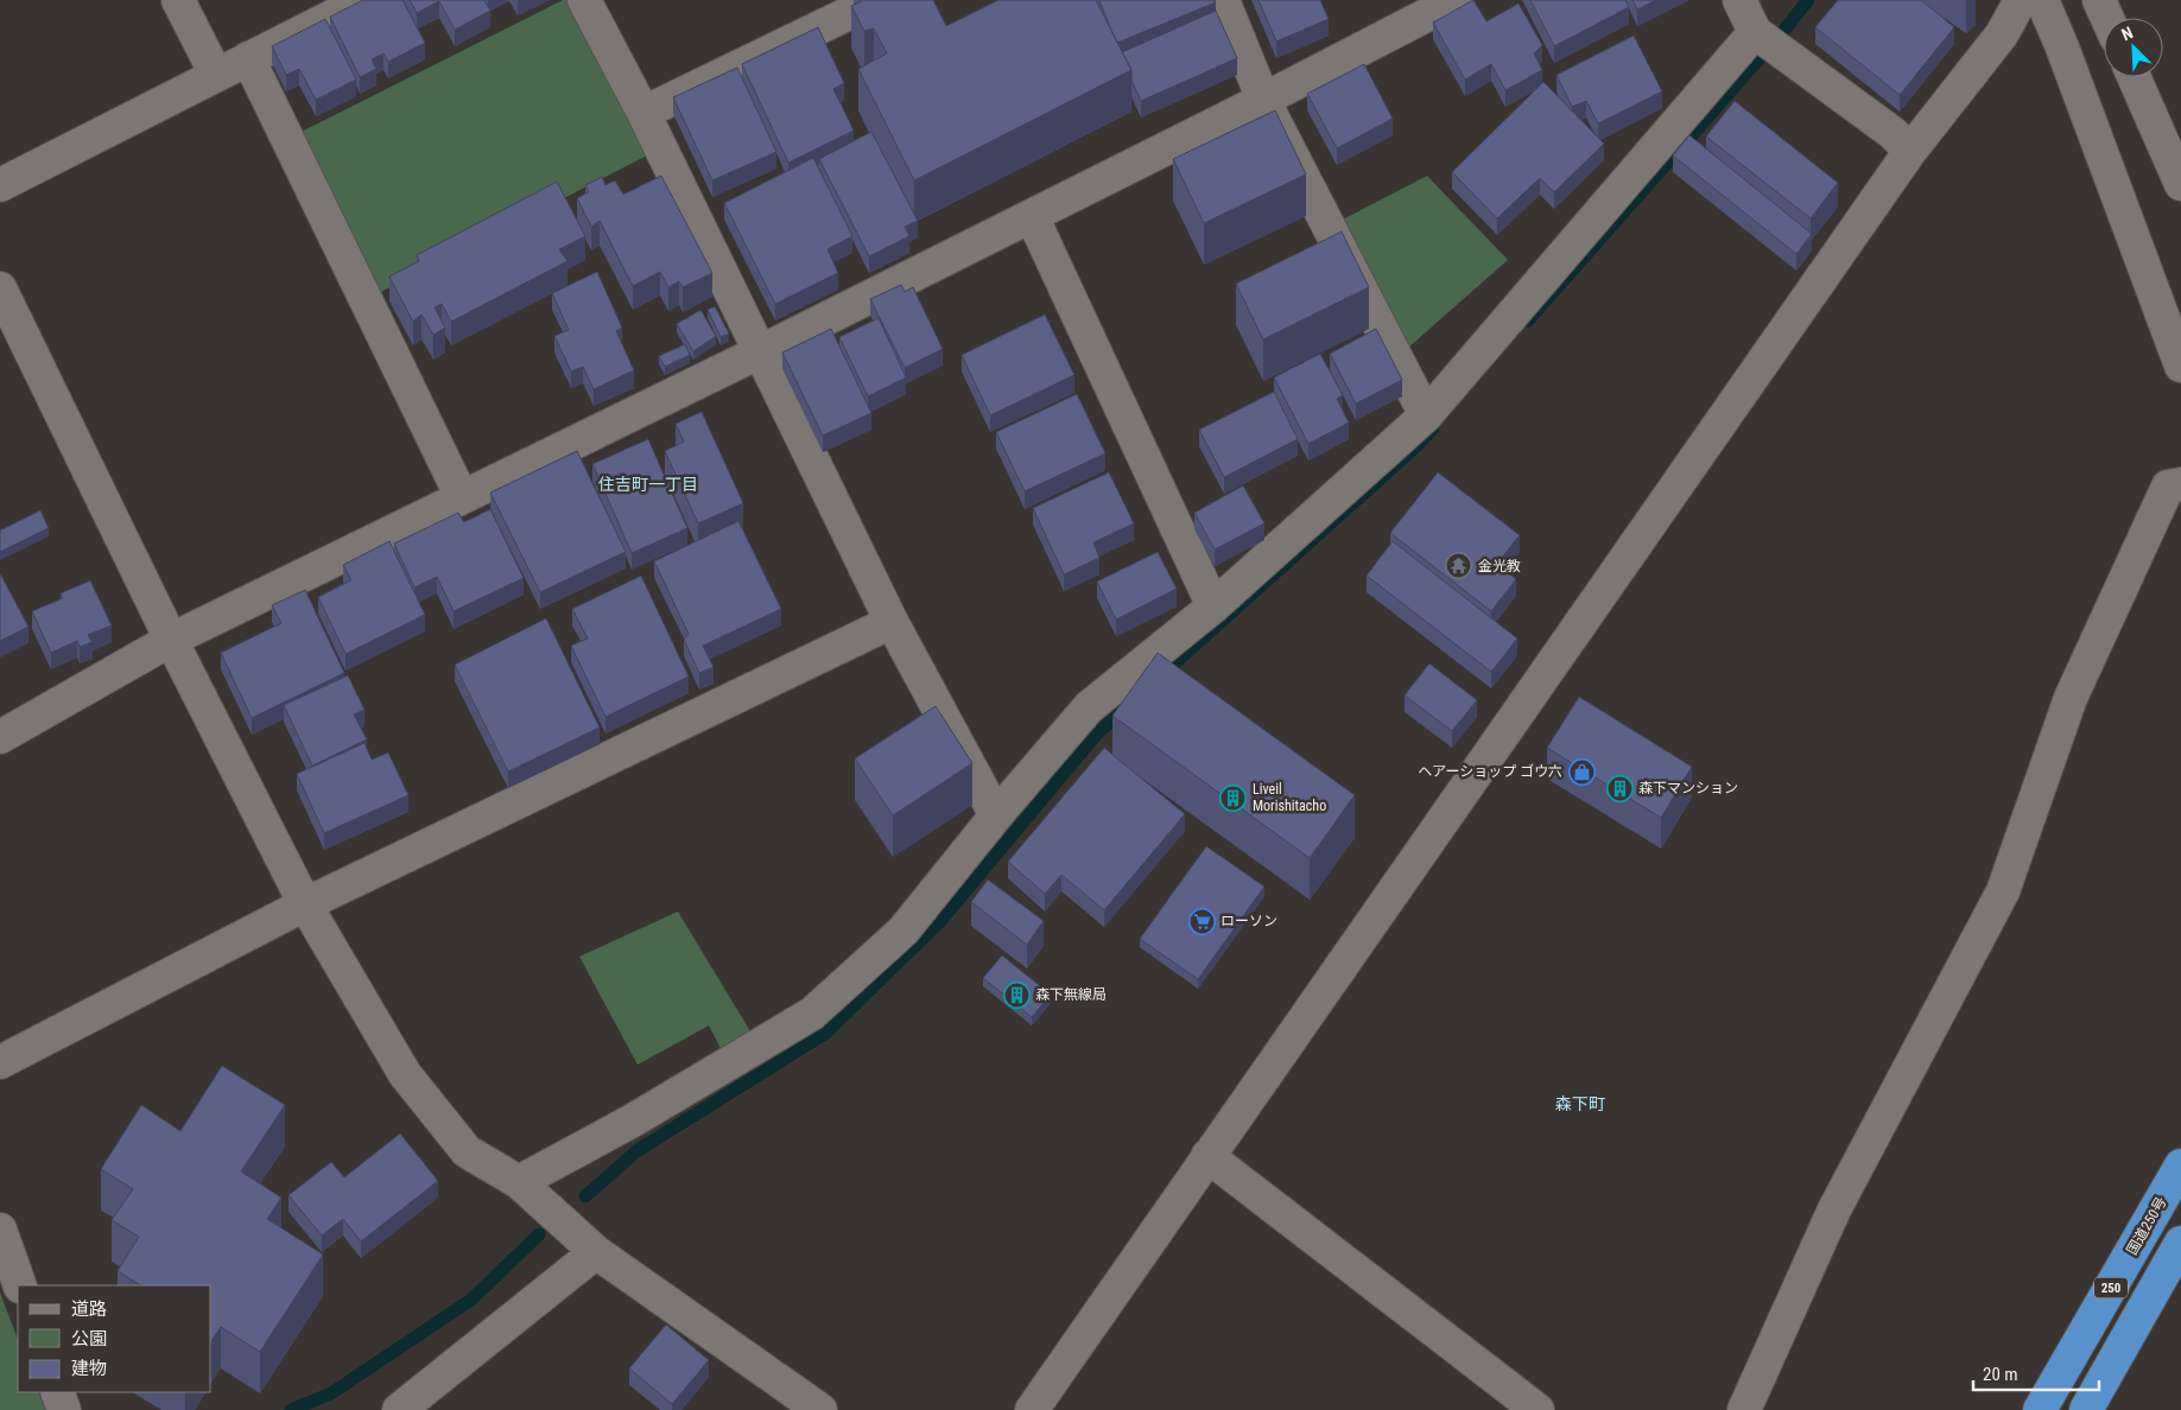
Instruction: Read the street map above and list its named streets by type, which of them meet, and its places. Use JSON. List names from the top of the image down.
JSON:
{
  "streets": {
    "highway": ["国道250号", "250"]
  },
  "districts": ["住吉町一丁目", "森下町"],
  "places": {
    "temple": ["金光教"],
    "shop": ["ヘアーショップ ゴウ六"],
    "building": ["森下マンション", "Liveil Morishitacho", "森下無線局"],
    "supermarket": ["ローソン"]
  },
  "legend": ["道路", "公園", "建物"],
  "scale_bar": "20 m",
  "north": "top left"
}
